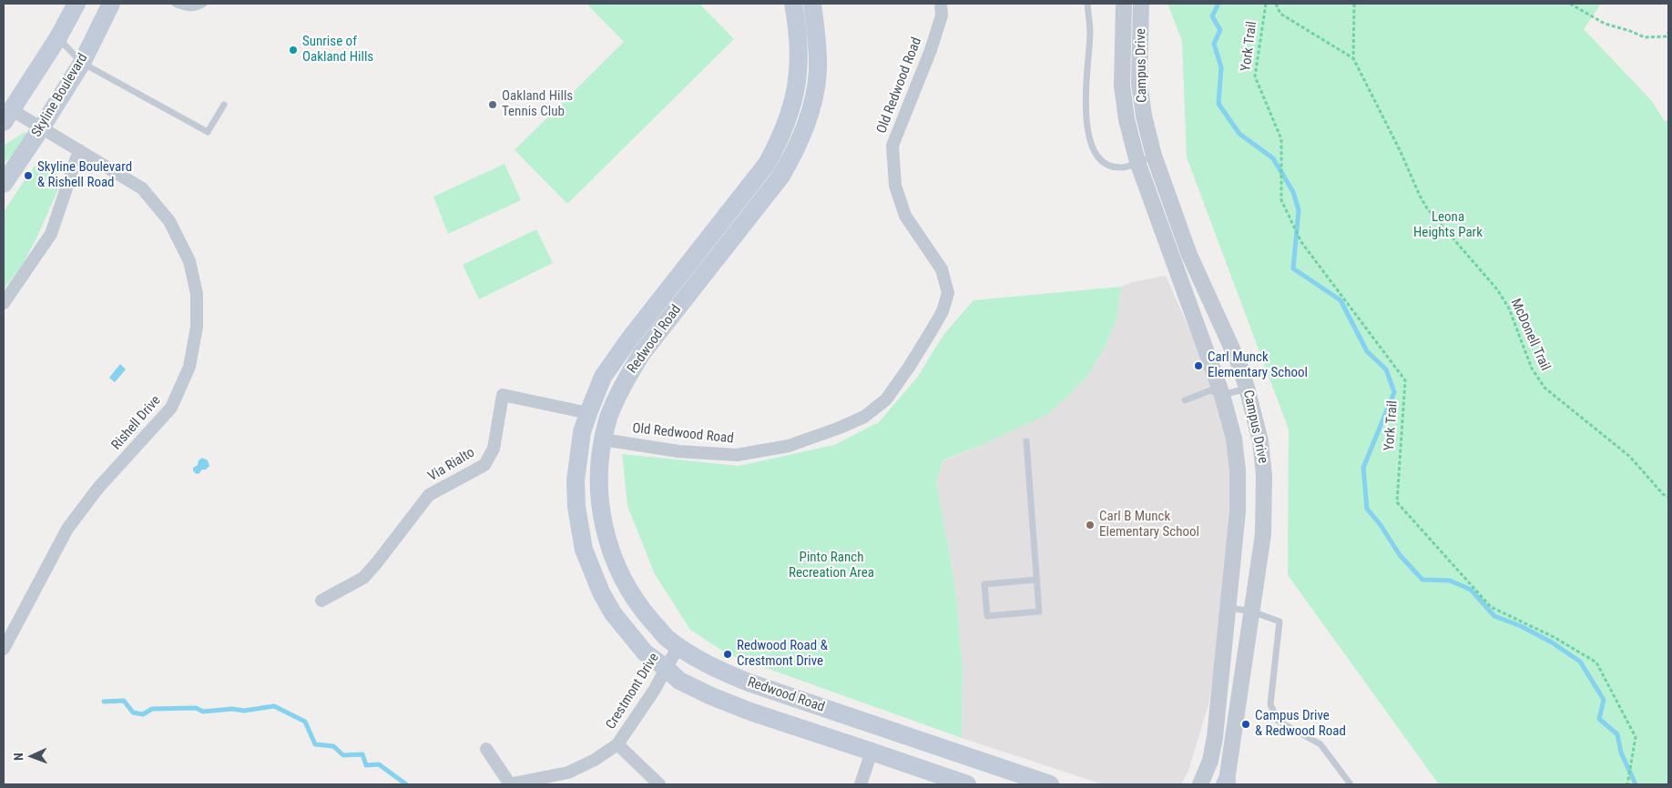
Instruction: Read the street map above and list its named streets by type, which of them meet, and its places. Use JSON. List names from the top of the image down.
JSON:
{
  "streets": {
    "main road": ["Skyline Boulevard", "Redwood Road"],
    "street": [
      "Campus Drive",
      "Old Redwood Road",
      "Rishell Drive",
      "Via Rialto",
      "Crestmont Drive"
    ],
    "path": ["York Trail", "McDonell Trail"]
  },
  "crossings": [
    ["Old Redwood Road", "Redwood Road"],
    ["Skyline Boulevard", "Rishell Drive"],
    ["Redwood Road", "Via Rialto"],
    ["Redwood Road", "Crestmont Drive"]
  ],
  "parks": ["Leona Heights Park", "Pinto Ranch Recreation Area"],
  "places": [
    "Sunrise of Oakland Hills",
    "Oakland Hills Tennis Club",
    "Skyline Boulevard & Rishell Road",
    "Carl Munck Elementary School",
    "Carl B Munck Elementary School",
    "Redwood Road & Crestmont Drive",
    "Campus Drive & Redwood Road"
  ],
  "north": "left"
}
